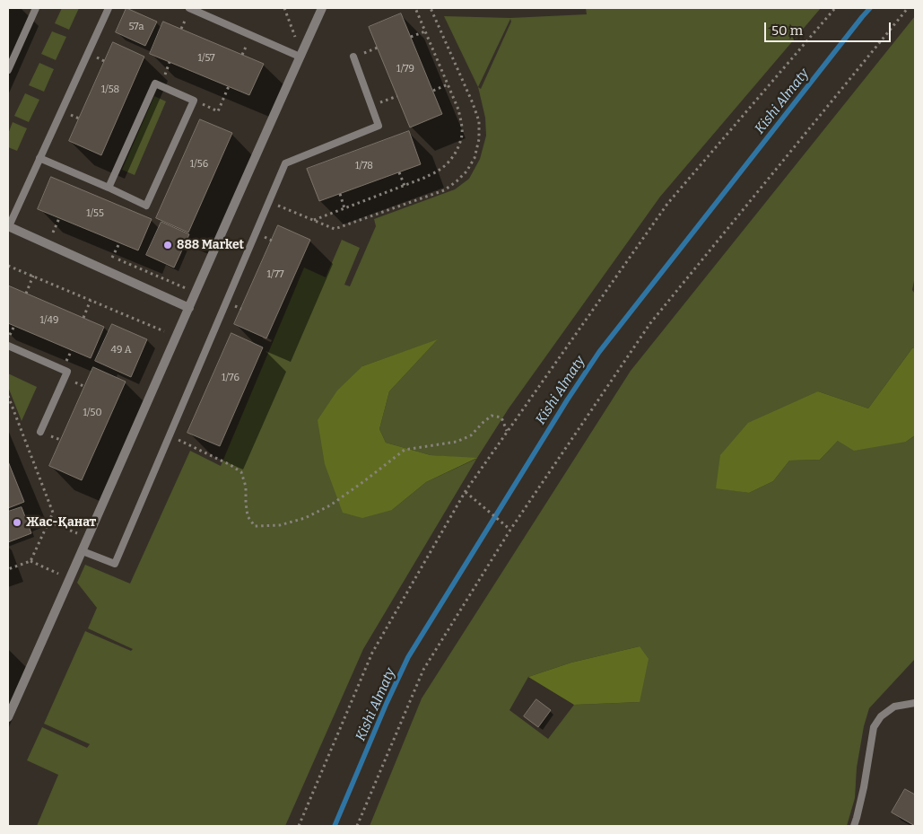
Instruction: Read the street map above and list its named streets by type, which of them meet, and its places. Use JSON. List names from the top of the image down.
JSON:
{
  "water": ["Kіshі Almaty"],
  "places": ["888 Market", "Жас-Қанат"],
  "house_numbers": [
    "57а",
    "1/57",
    "1/79",
    "1/58",
    "1/56",
    "1/78",
    "1/55",
    "1/77",
    "1/49",
    "49 А",
    "1/76",
    "1/50"
  ],
  "scale_bar": "50 m"
}
